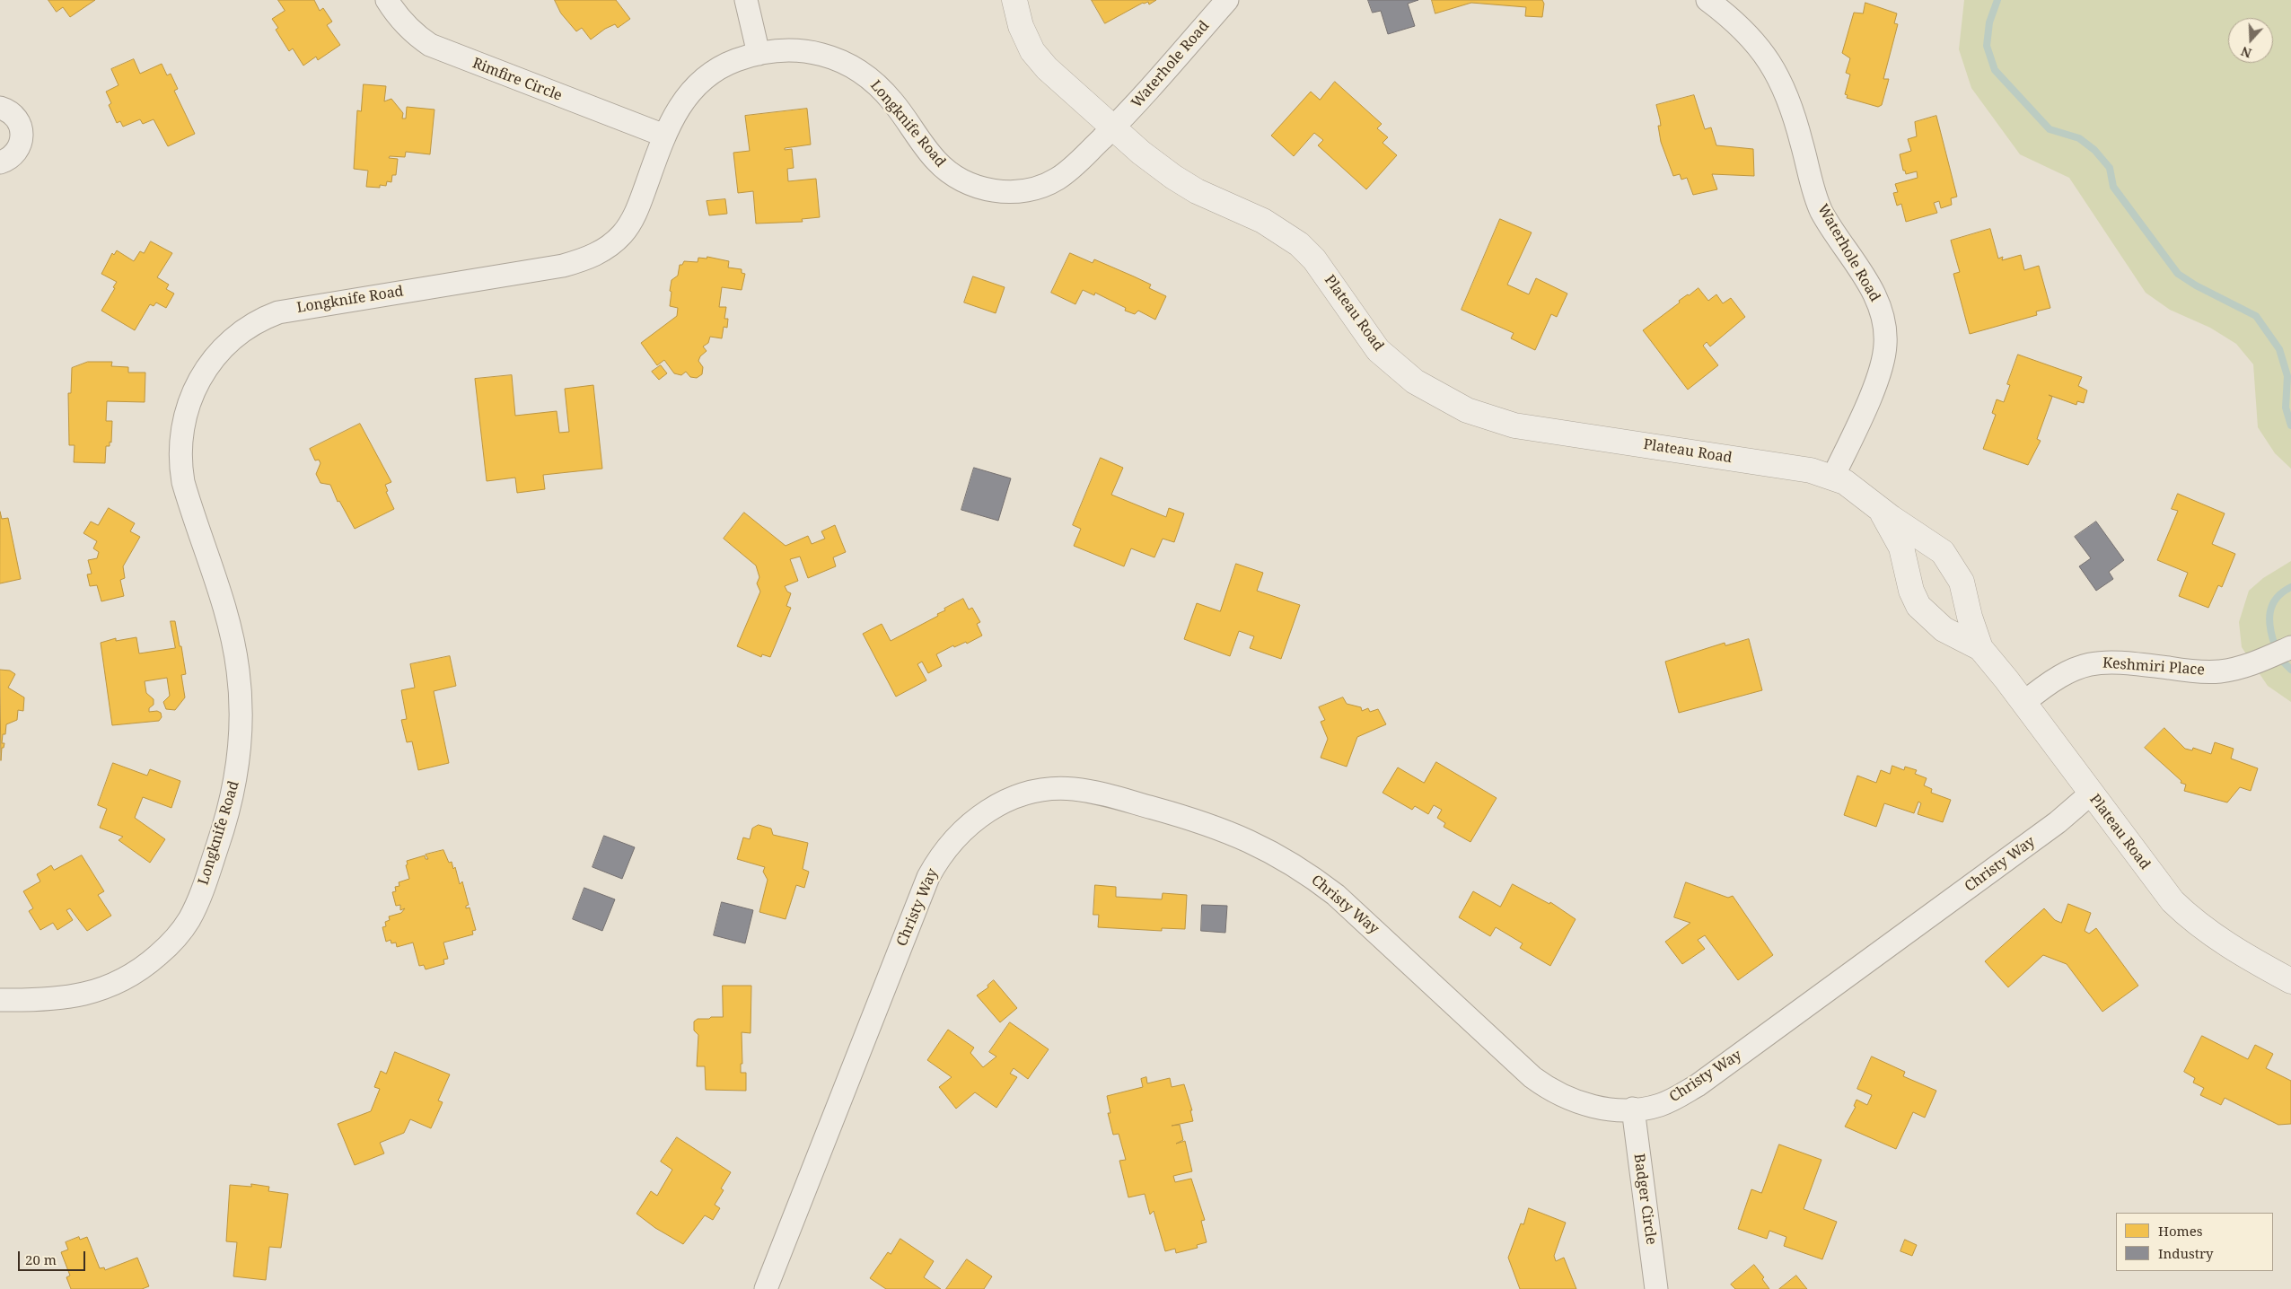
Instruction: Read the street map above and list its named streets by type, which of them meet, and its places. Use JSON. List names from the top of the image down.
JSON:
{
  "streets": {
    "street": [
      "Waterhole Road",
      "Rimfire Circle",
      "Longknife Road",
      "Plateau Road",
      "Keshmiri Place",
      "Christy Way",
      "Badger Circle"
    ]
  },
  "crossings": [
    ["Waterhole Road", "Longknife Road"],
    ["Waterhole Road", "Plateau Road"],
    ["Rimfire Circle", "Longknife Road"],
    ["Longknife Road", "Plateau Road"],
    ["Plateau Road", "Keshmiri Place"],
    ["Plateau Road", "Christy Way"],
    ["Christy Way", "Badger Circle"]
  ],
  "legend": ["Homes", "Industry"],
  "scale_bar": "20 m",
  "north": "bottom"
}
